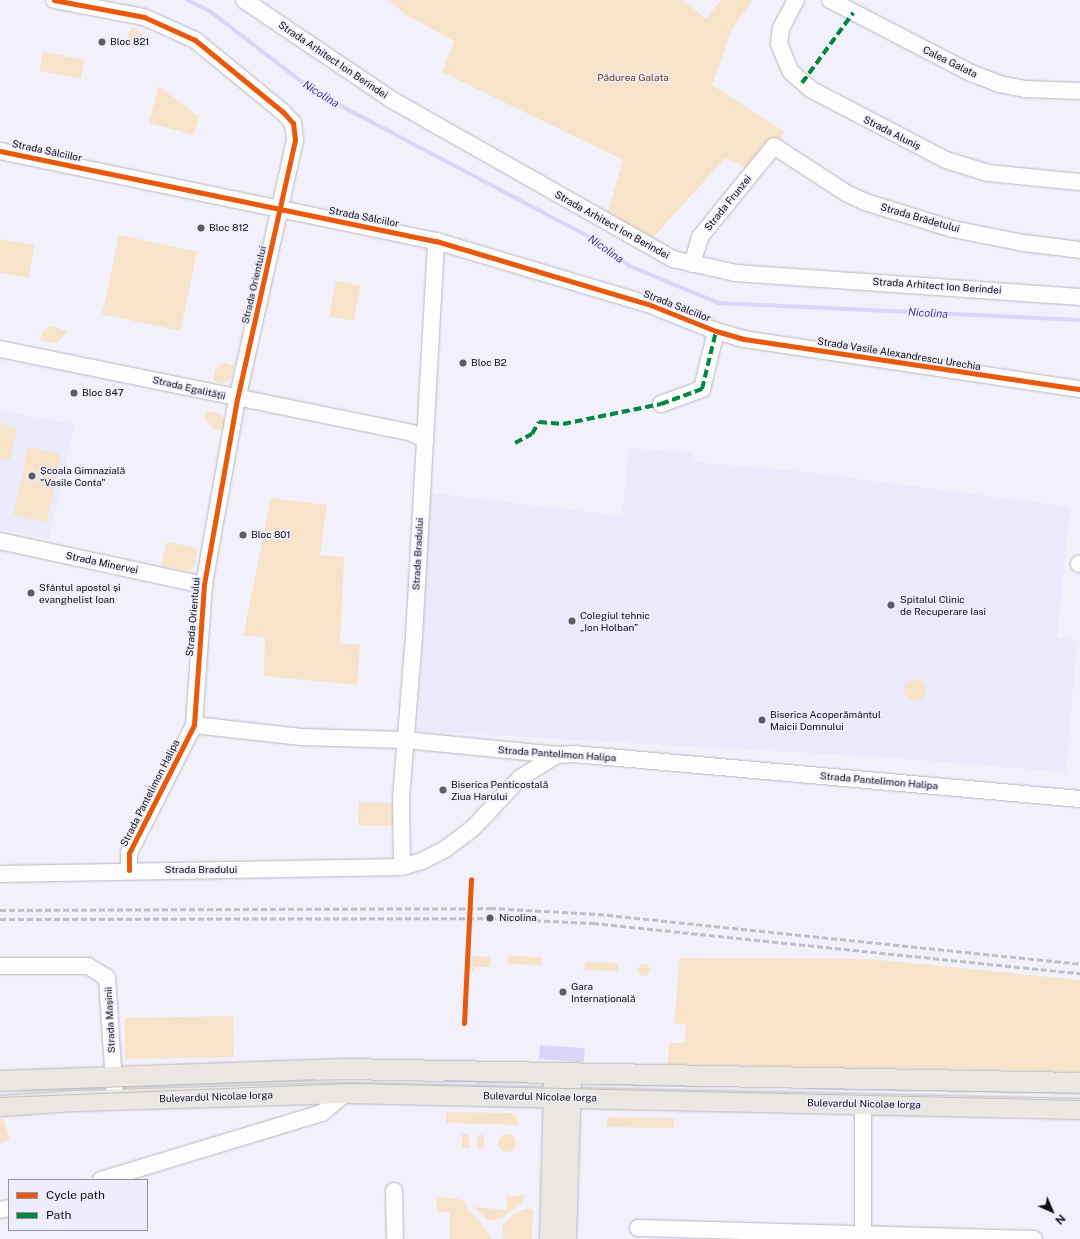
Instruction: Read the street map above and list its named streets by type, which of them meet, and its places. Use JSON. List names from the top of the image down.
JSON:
{
  "streets": {
    "main road": ["Bulevardul Nicolae Iorga"],
    "street": [
      "Strada Arhitect Ion Berindei",
      "Calea Galata",
      "Strada Aluniș",
      "Strada Sălciilor",
      "Strada Frunzei",
      "Strada Brădetului",
      "Strada Orientului",
      "Strada Vasile Alexandrescu Urechia",
      "Strada Egalității",
      "Strada Bradului",
      "Strada Minervei",
      "Strada Pantelimon Halipa",
      "Strada Mașinii"
    ]
  },
  "crossings": [
    ["Strada Arhitect Ion Berindei", "Strada Frunzei"],
    ["Strada Sălciilor", "Strada Orientului"],
    ["Strada Sălciilor", "Strada Vasile Alexandrescu Urechia"],
    ["Strada Sălciilor", "Strada Bradului"],
    ["Strada Frunzei", "Strada Brădetului"],
    ["Strada Orientului", "Strada Egalității"],
    ["Strada Orientului", "Strada Minervei"],
    ["Strada Orientului", "Strada Pantelimon Halipa"],
    ["Strada Egalității", "Strada Bradului"],
    ["Strada Bradului", "Strada Pantelimon Halipa"],
    ["Strada Mașinii", "Bulevardul Nicolae Iorga"]
  ],
  "water": ["Nicolina"],
  "parks": ["Pădurea Galata"],
  "places": [
    "Bloc 821",
    "Bloc 812",
    "Bloc B2",
    "Bloc 847",
    "Școala Gimnazială \"Vasile Conta\"",
    "Bloc 801",
    "Sfântul apostol și evanghelist Ioan",
    "Spitalul Clinic de Recuperare Iasi",
    "Colegiul tehnic „Ion Holban”",
    "Biserica Acoperământul Maicii Domnului",
    "Biserica Penticostală Ziua Harului",
    "Nicolina",
    "Gara Internațională"
  ],
  "legend": ["Cycle path", "Path"],
  "north": "bottom right"
}
